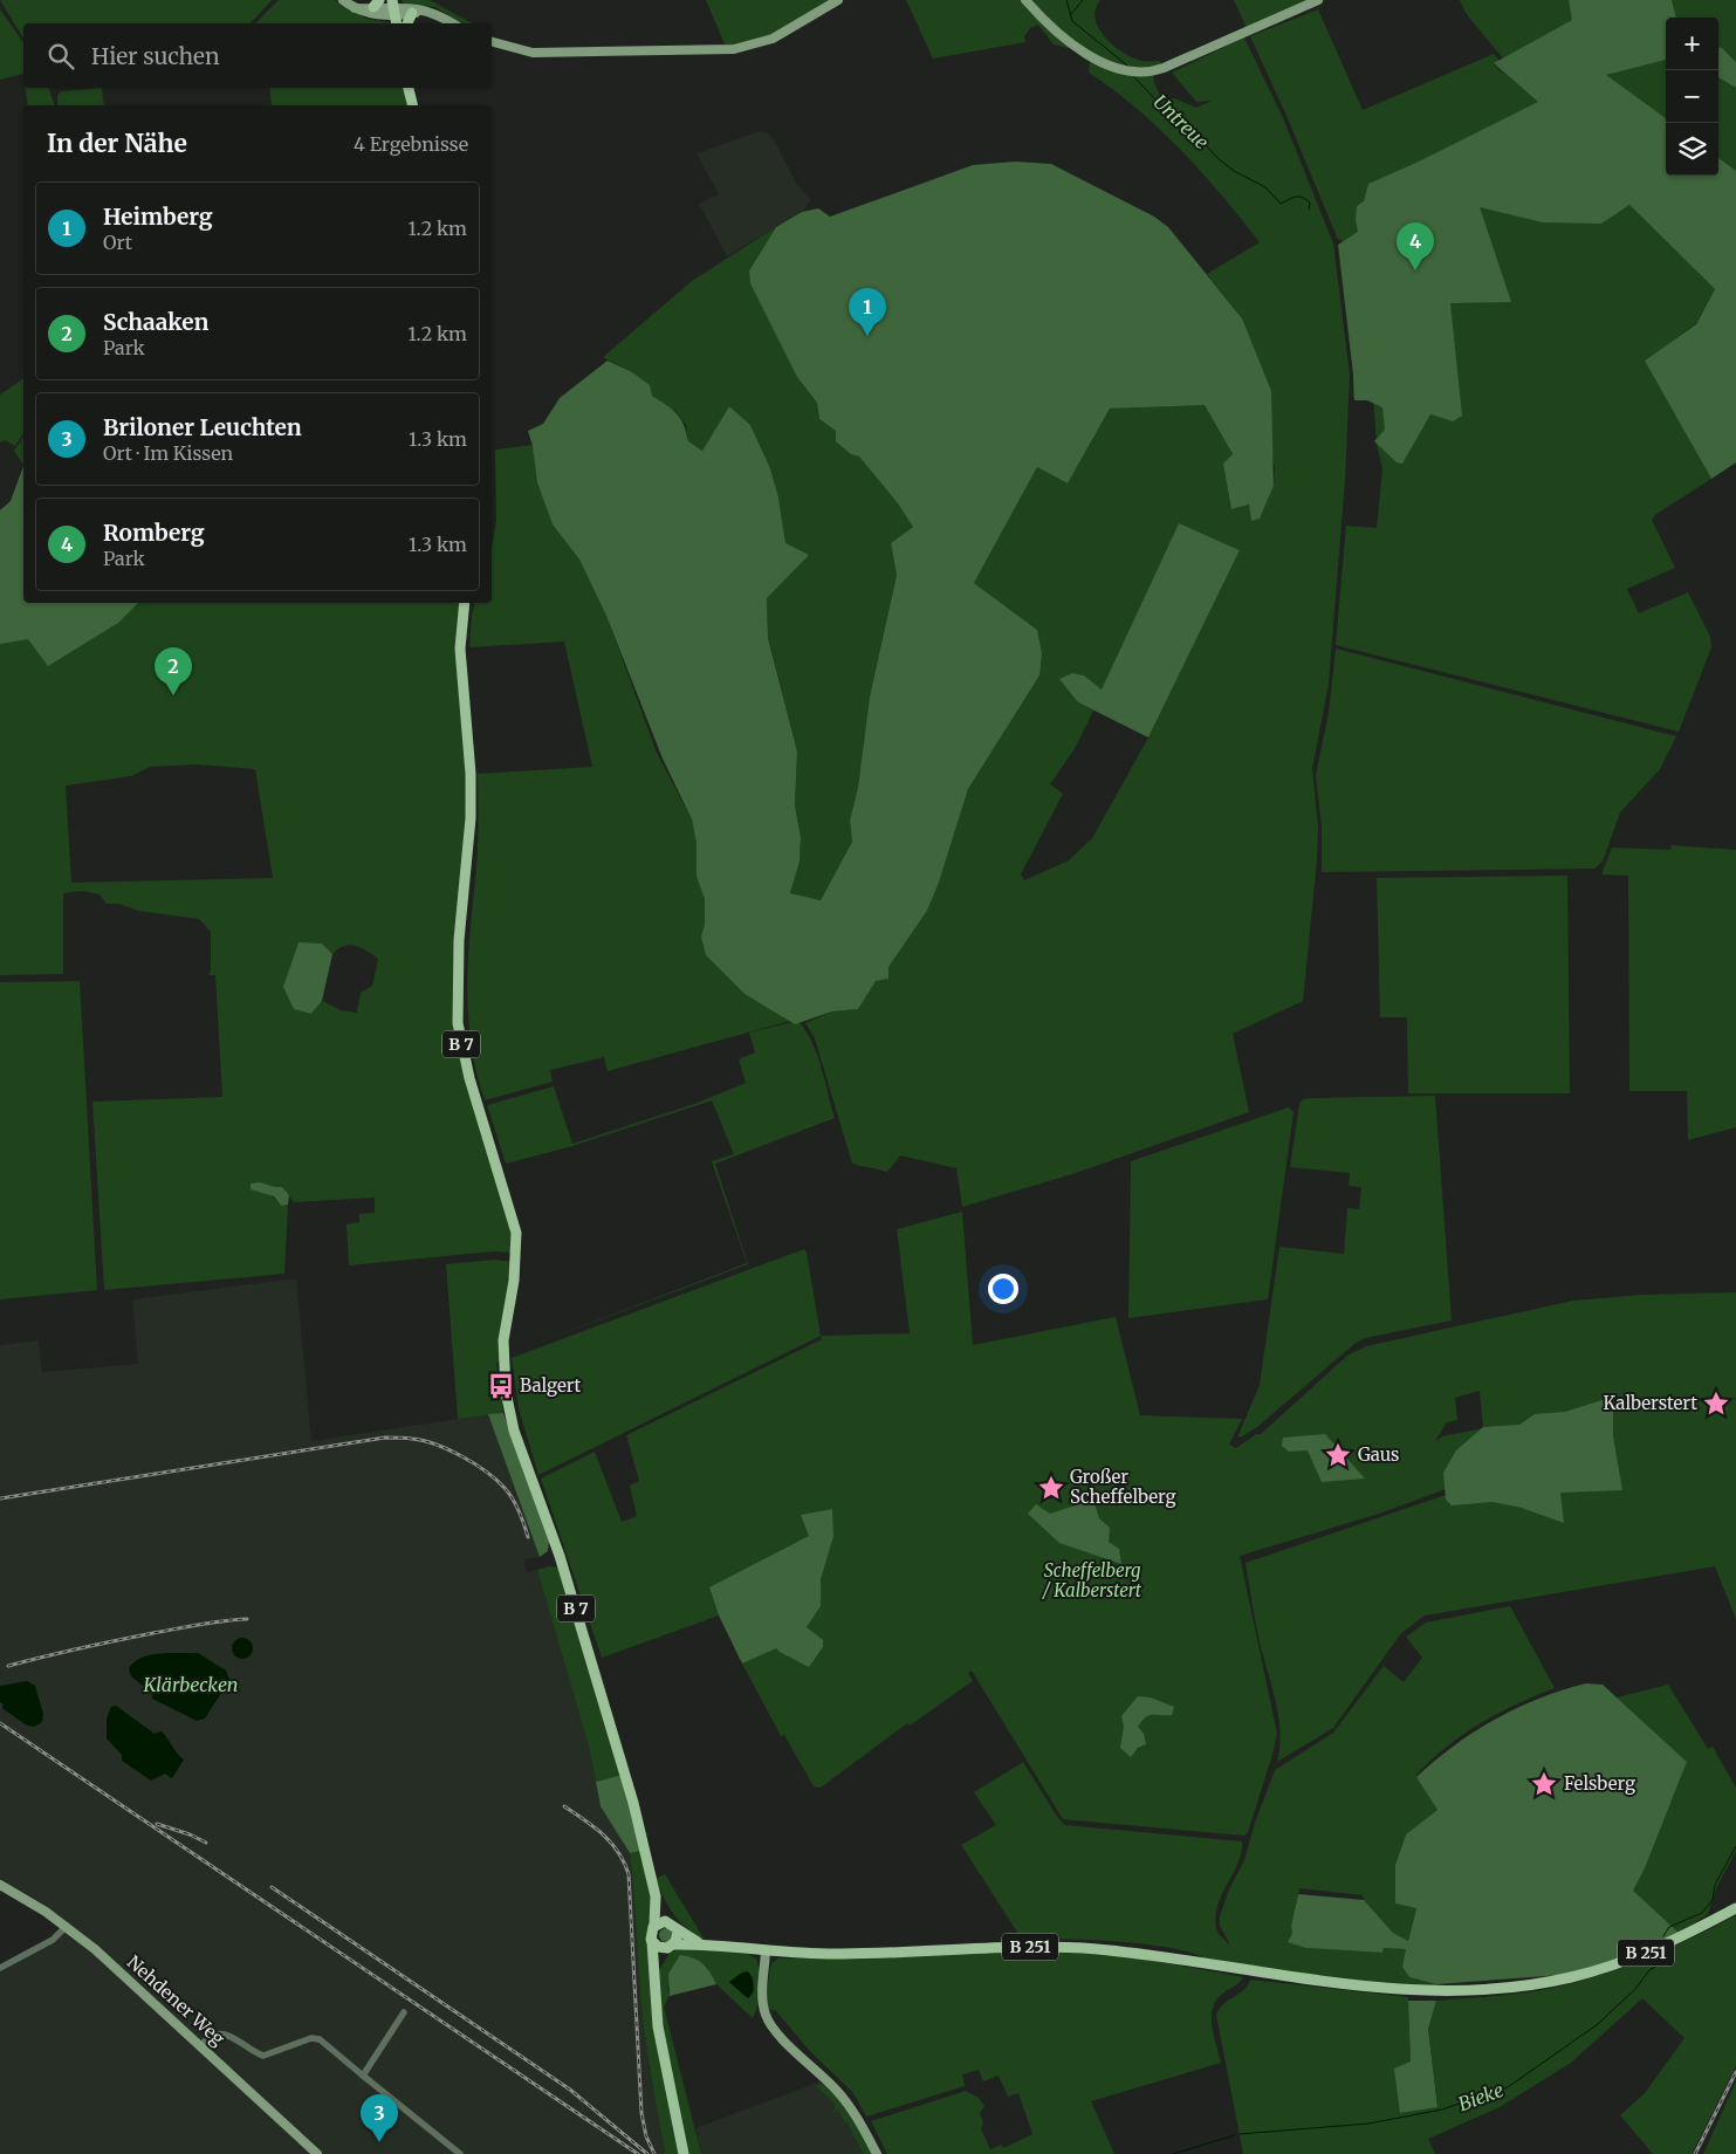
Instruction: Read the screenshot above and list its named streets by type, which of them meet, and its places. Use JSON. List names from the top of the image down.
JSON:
{
  "streets": {
    "main road": ["B 7", "B 251", "Nehdener Weg"]
  },
  "crossings": [
    ["B 7", "B 251"]
  ],
  "water": ["Untreue", "Klärbecken", "Bieke"],
  "parks": ["Scheffelberg / Kalberstert"],
  "places": {
    "bus stop": ["Balgert"],
    "place": [
      "Kalberstert",
      "Gaus",
      "Großer Scheffelberg",
      "Felsberg"
    ]
  },
  "page": {
    "map_buttons": ["+", "−"],
    "search": "Hier suchen",
    "heading": ["In der Nähe", "4 Ergebnisse"],
    "list": [
      {
        "mark": "1",
        "name": "Heimberg",
        "note": "Ort",
        "value": "1.2 km"
      },
      {
        "mark": "2",
        "name": "Schaaken",
        "note": "Park",
        "value": "1.2 km"
      },
      {
        "mark": "3",
        "name": "Briloner Leuchten",
        "note": "Ort · Im Kissen",
        "value": "1.3 km"
      },
      {
        "mark": "4",
        "name": "Romberg",
        "note": "Park",
        "value": "1.3 km"
      }
    ],
    "pins": [
      "4",
      "1",
      "2",
      "3"
    ]
  }
}
